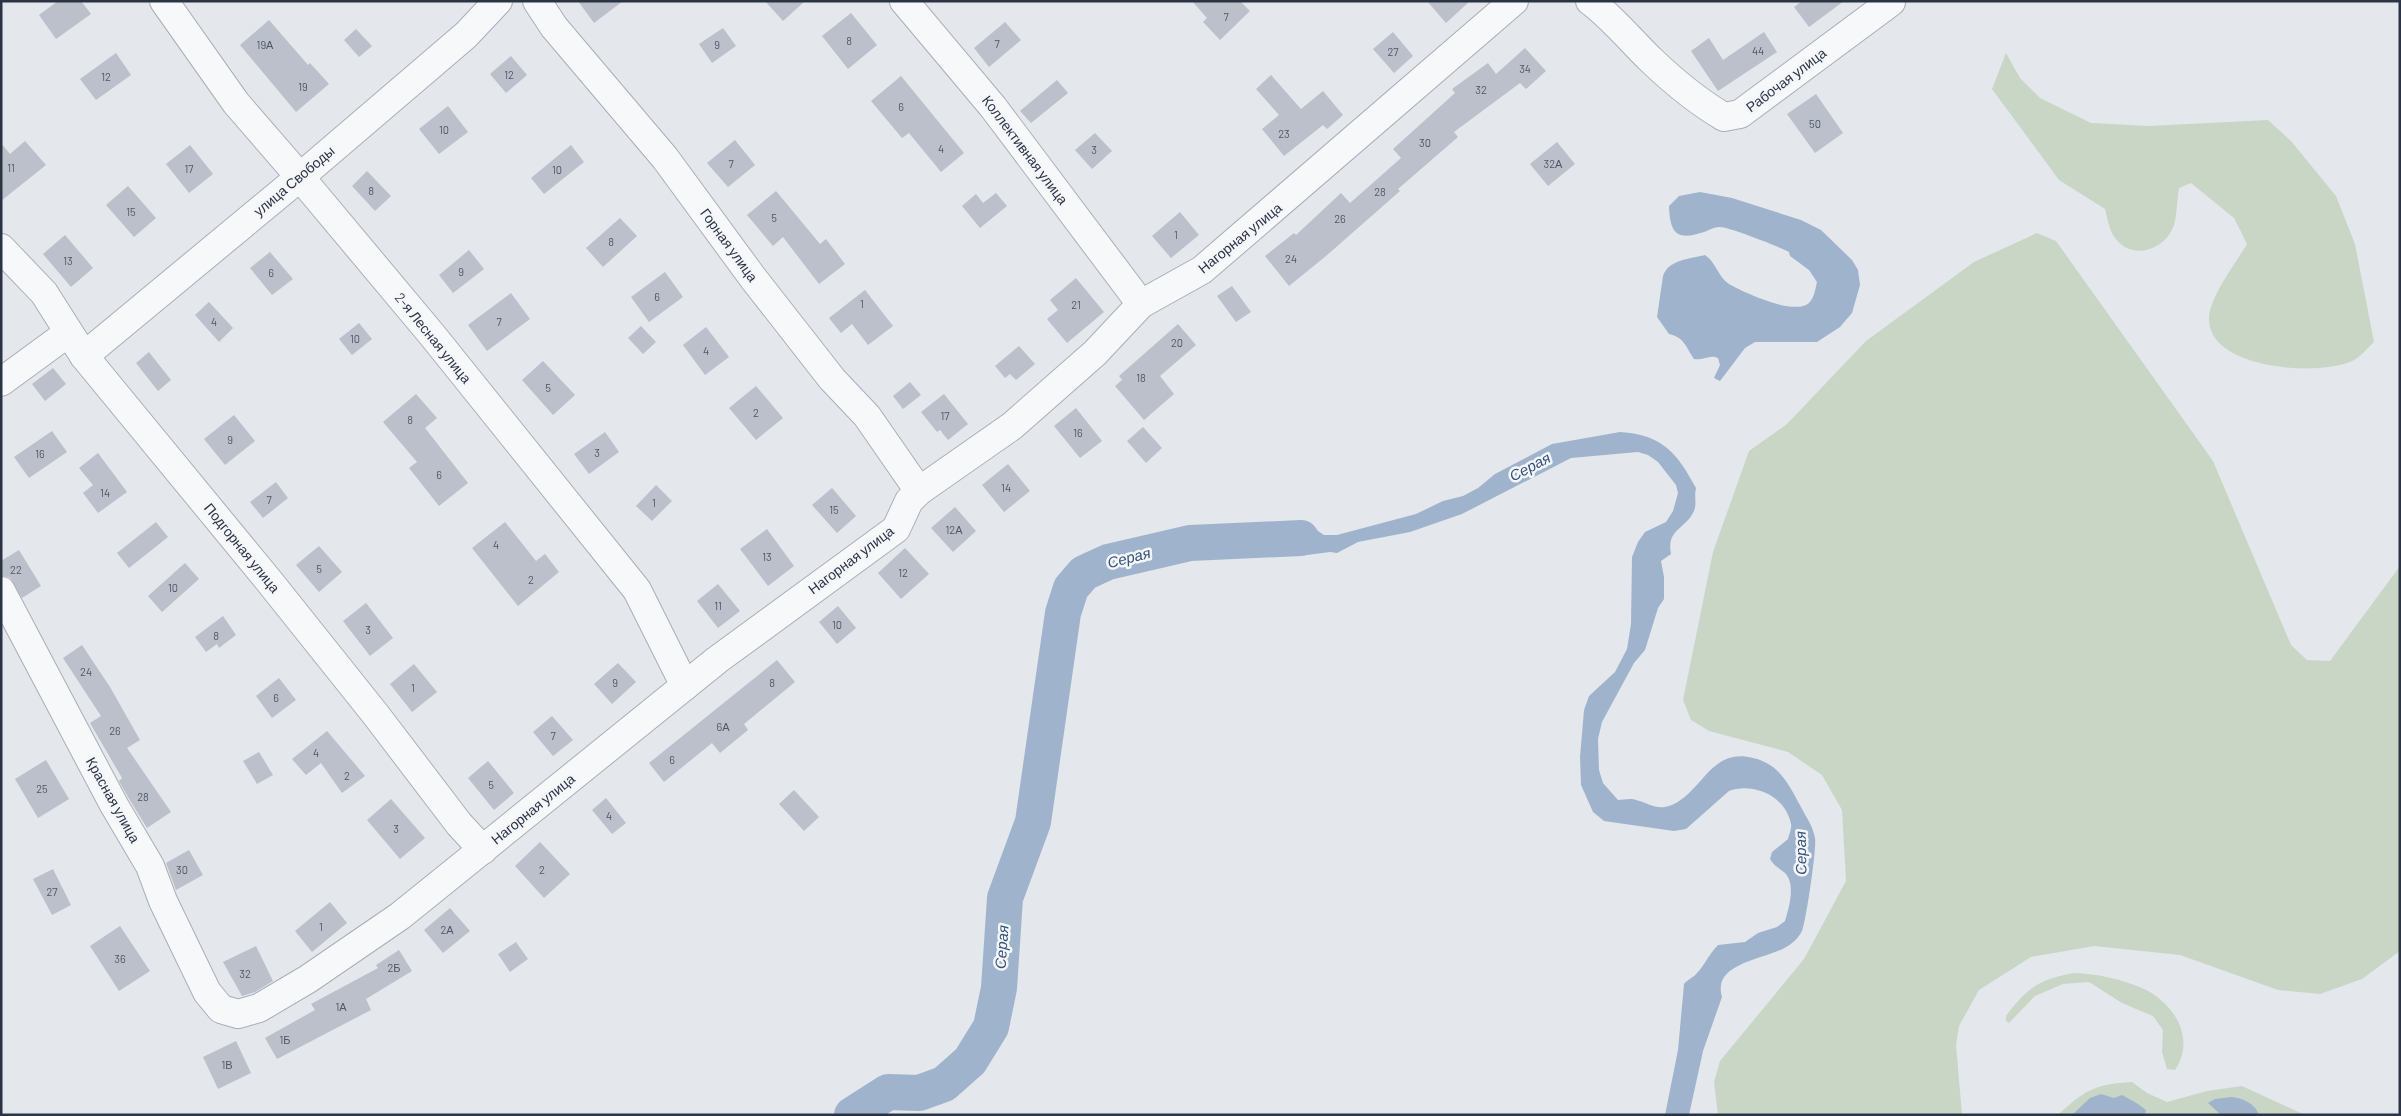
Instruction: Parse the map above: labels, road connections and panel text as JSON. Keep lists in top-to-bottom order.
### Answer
{
  "streets": {
    "street": [
      "Рабочая улица",
      "Коллективная улица",
      "улица Свободы",
      "Нагорная улица",
      "Горная улица",
      "2-я Лесная улица",
      "Подгорная улица",
      "Красная улица"
    ]
  },
  "crossings": [
    ["Коллективная улица", "Нагорная улица"],
    ["улица Свободы", "2-я Лесная улица"],
    ["улица Свободы", "Подгорная улица"],
    ["Нагорная улица", "Горная улица"],
    ["Нагорная улица", "2-я Лесная улица"],
    ["Нагорная улица", "Подгорная улица"],
    ["Нагорная улица", "Красная улица"]
  ],
  "water": ["Серая"],
  "house_numbers": [
    "7",
    "8",
    "7",
    "19А",
    "9",
    "44",
    "27",
    "34",
    "12",
    "12",
    "19",
    "32",
    "6",
    "50",
    "10",
    "23",
    "30",
    "4",
    "3",
    "7",
    "32А",
    "11",
    "17",
    "10",
    "8",
    "28",
    "15",
    "5",
    "26",
    "1",
    "8",
    "24",
    "13",
    "9",
    "6",
    "6",
    "1",
    "21",
    "4",
    "7",
    "10",
    "20",
    "4",
    "18",
    "5",
    "2",
    "17",
    "8",
    "16",
    "9",
    "3",
    "16",
    "6",
    "14",
    "14",
    "7",
    "1",
    "15",
    "12А",
    "4",
    "13",
    "5",
    "22",
    "12",
    "2",
    "10",
    "11",
    "10",
    "3",
    "8",
    "24",
    "9",
    "8",
    "1",
    "6",
    "6А",
    "26",
    "7",
    "4",
    "6",
    "2",
    "5",
    "25",
    "28",
    "4",
    "3",
    "30",
    "2",
    "27",
    "1",
    "2А",
    "36",
    "2Б",
    "32",
    "1А",
    "1Б",
    "1В"
  ]
}
